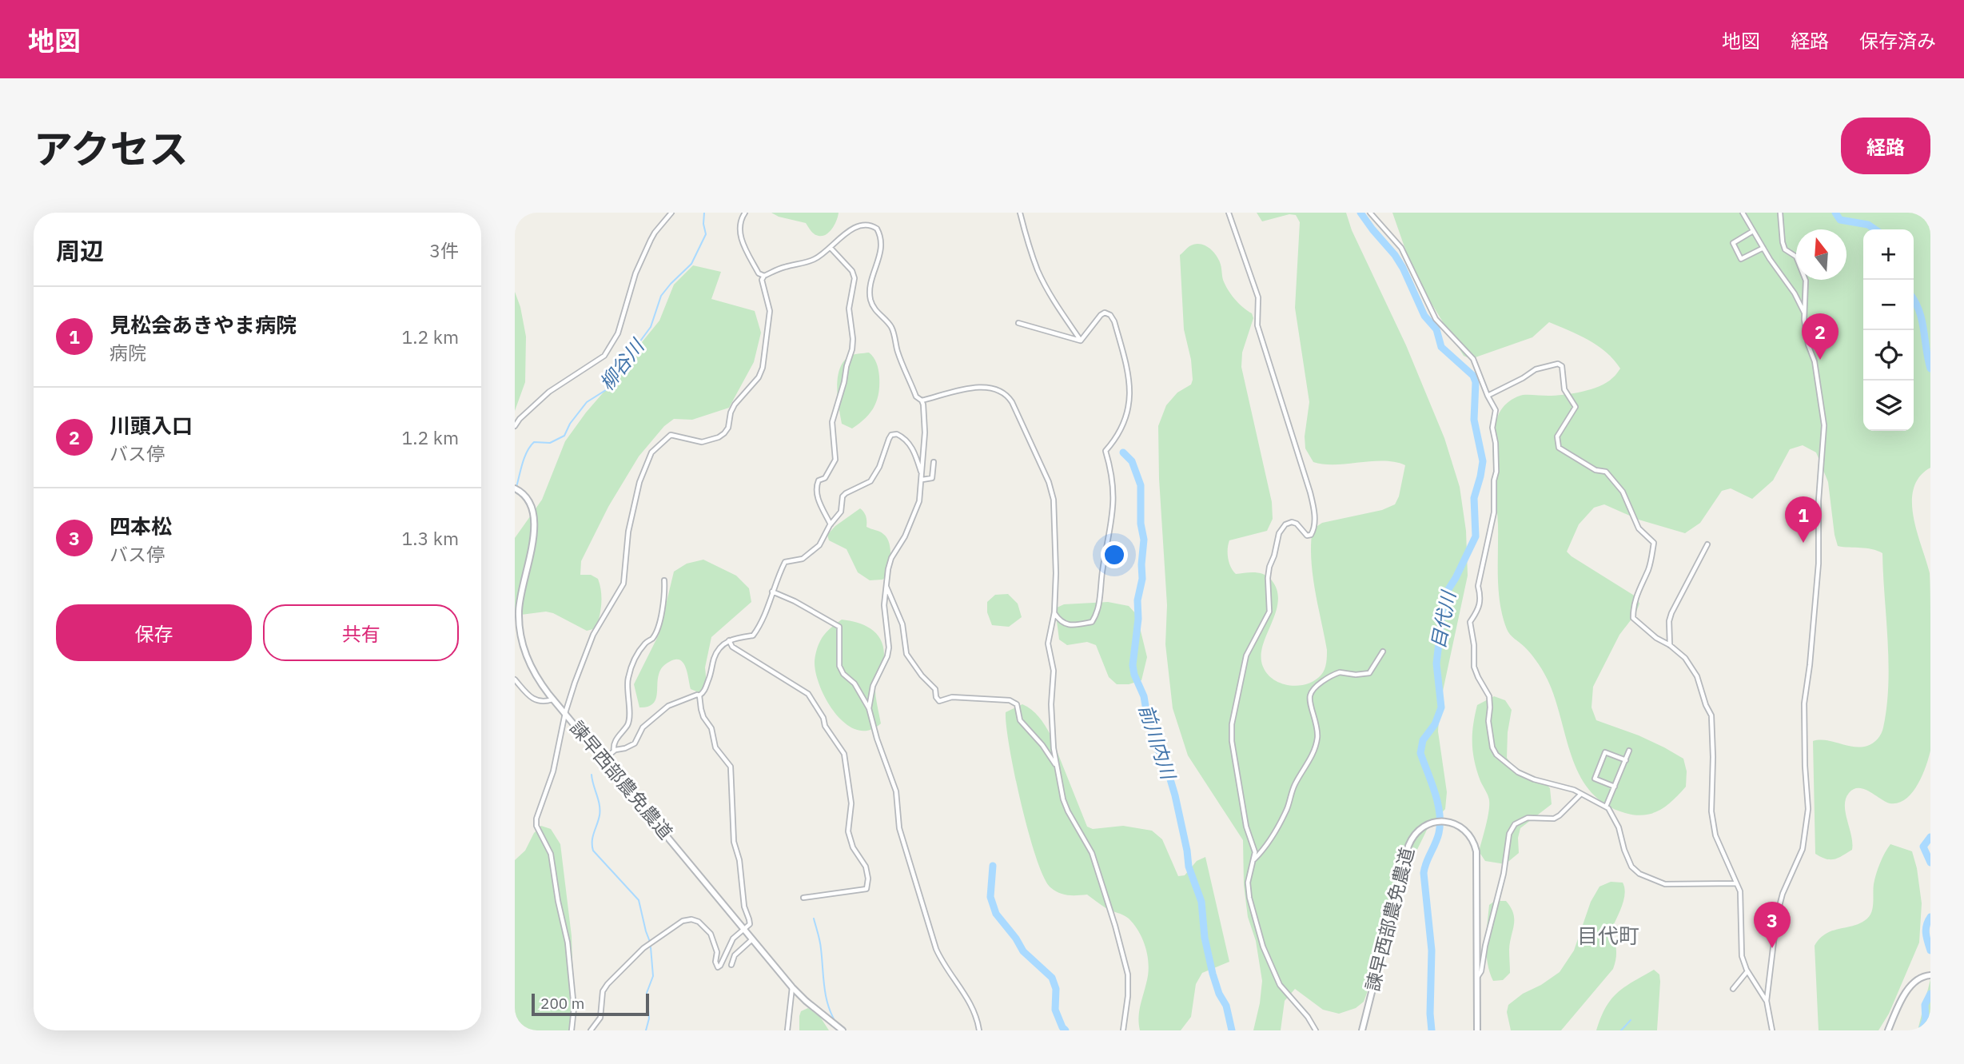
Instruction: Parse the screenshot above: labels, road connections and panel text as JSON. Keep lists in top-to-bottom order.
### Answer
{
  "streets": {
    "street": ["諫早西部農免農道"]
  },
  "districts": ["目代町"],
  "water": ["柳谷川", "目代川", "前川内川"],
  "scale_bar": "200 m",
  "north": "top",
  "page": {
    "header": "地図",
    "nav": ["地図", "経路", "保存済み"],
    "title": "アクセス",
    "buttons": [
      "経路",
      ["保存", "共有"]
    ],
    "heading": ["周辺", "3件"],
    "map_buttons": ["+", "−"],
    "list": [
      {
        "mark": "1",
        "name": "見松会あきやま病院",
        "note": "病院",
        "value": "1.2 km"
      },
      {
        "mark": "2",
        "name": "川頭入口",
        "note": "バス停",
        "value": "1.2 km"
      },
      {
        "mark": "3",
        "name": "四本松",
        "note": "バス停",
        "value": "1.3 km"
      }
    ],
    "pins": ["2", "1", "3"],
    "scale": "200 m"
  }
}
